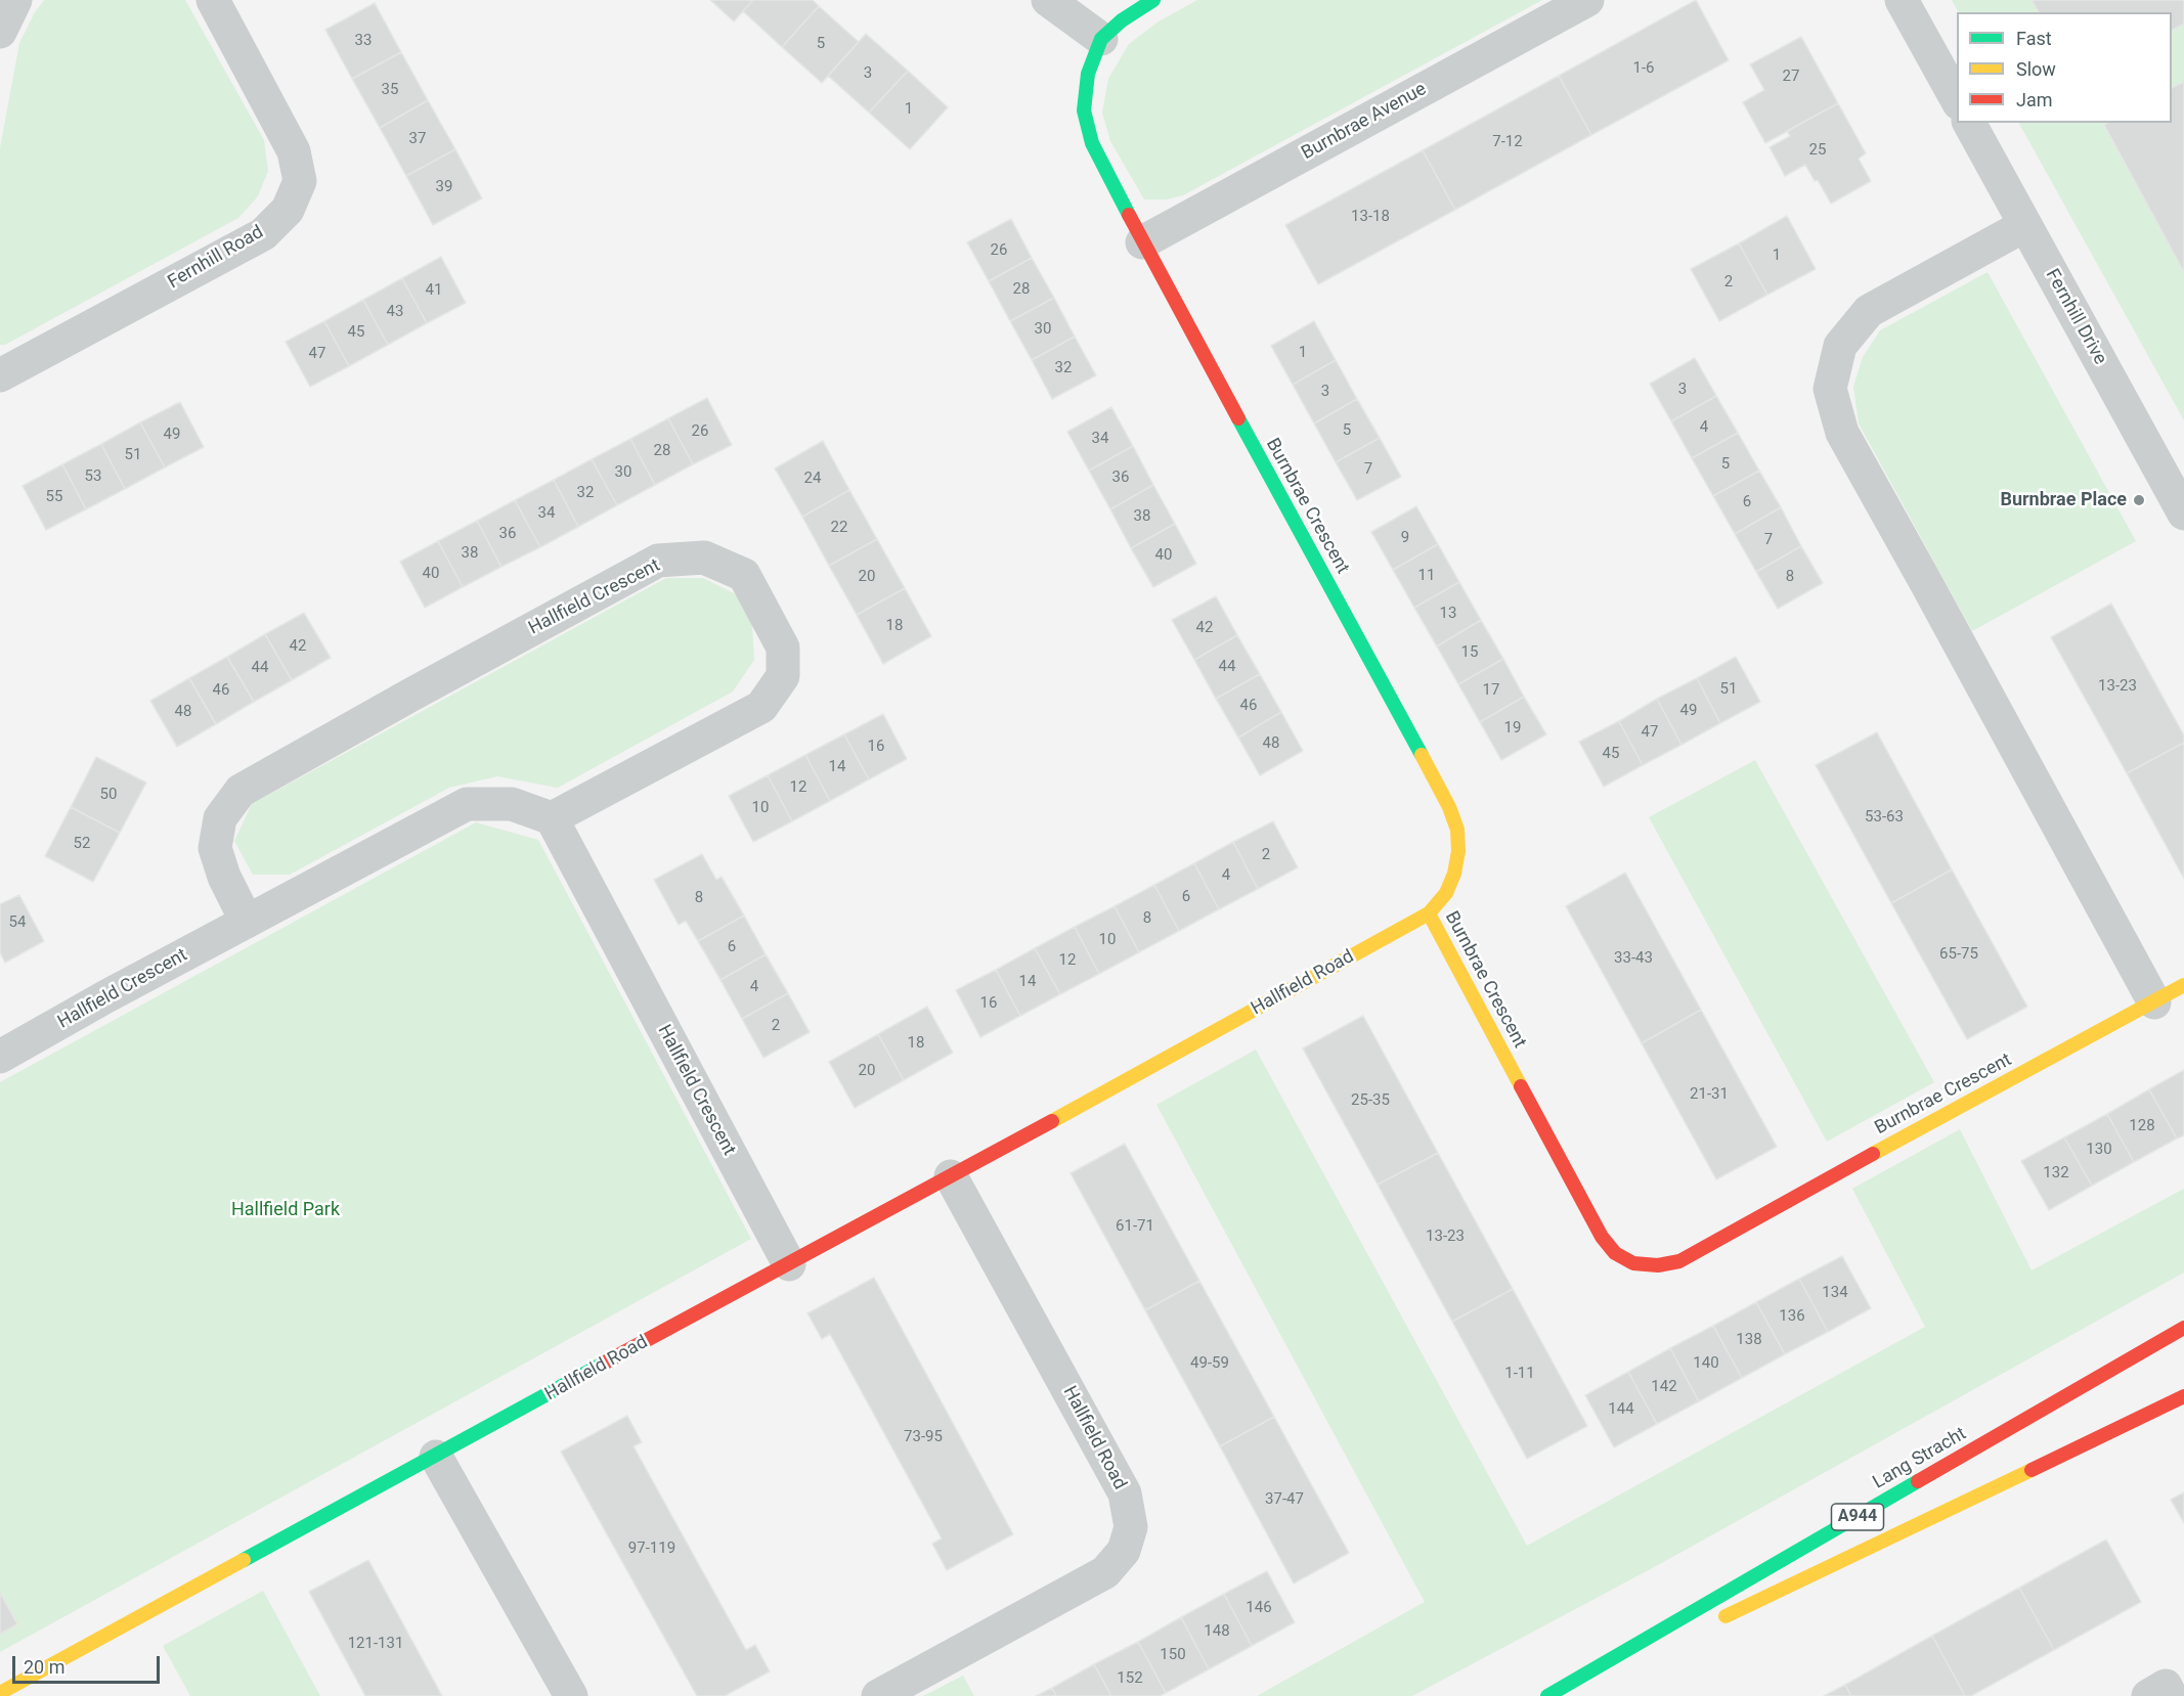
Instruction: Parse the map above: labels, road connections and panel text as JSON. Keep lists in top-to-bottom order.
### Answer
{
  "streets": {
    "street": [
      "Burnbrae Avenue",
      "Fernhill Road",
      "Fernhill Drive",
      "Burnbrae Crescent",
      "Hallfield Crescent",
      "Hallfield Road",
      "Lang Stracht",
      "A944"
    ]
  },
  "crossings": [
    ["Burnbrae Avenue", "Burnbrae Crescent"],
    ["Burnbrae Crescent", "Hallfield Road"],
    ["Hallfield Crescent", "Hallfield Road"]
  ],
  "parks": ["Hallfield Park"],
  "places": ["Burnbrae Place"],
  "house_numbers": [
    "33",
    "5",
    "1-6",
    "3",
    "27",
    "35",
    "1",
    "37",
    "7-12",
    "25",
    "39",
    "13-18",
    "26",
    "1",
    "2",
    "28",
    "41",
    "43",
    "30",
    "45",
    "1",
    "47",
    "32",
    "3",
    "3",
    "4",
    "5",
    "26",
    "49",
    "34",
    "28",
    "51",
    "5",
    "7",
    "30",
    "53",
    "36",
    "24",
    "32",
    "55",
    "6",
    "34",
    "38",
    "22",
    "36",
    "9",
    "7",
    "38",
    "40",
    "40",
    "11",
    "20",
    "8",
    "13",
    "18",
    "42",
    "42",
    "15",
    "44",
    "44",
    "13-23",
    "51",
    "46",
    "17",
    "46",
    "49",
    "48",
    "19",
    "47",
    "48",
    "16",
    "45",
    "14",
    "12",
    "50",
    "10",
    "53-63",
    "52",
    "2",
    "4",
    "6",
    "8",
    "8",
    "54",
    "10",
    "6",
    "65-75",
    "33-43",
    "12",
    "14",
    "4",
    "16",
    "2",
    "18",
    "20",
    "21-31",
    "25-35",
    "128",
    "130",
    "132",
    "61-71",
    "13-23",
    "134",
    "136",
    "138",
    "49-59",
    "140",
    "1-11",
    "142",
    "144",
    "73-95",
    "37-47",
    "97-119",
    "146",
    "148",
    "121-131",
    "150",
    "152"
  ],
  "legend": ["Fast", "Slow", "Jam"],
  "scale_bar": "20 m"
}
